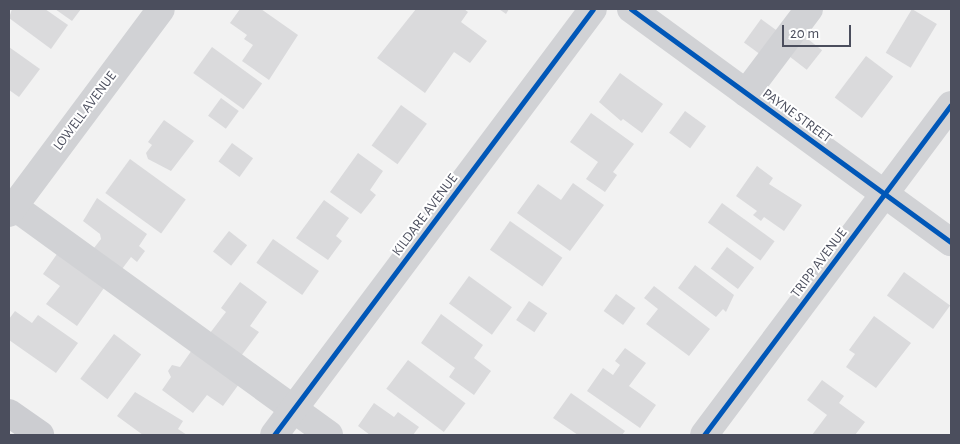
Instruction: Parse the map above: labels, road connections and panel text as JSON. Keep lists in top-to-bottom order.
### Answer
{
  "streets": {
    "street": [
      "LOWELL AVENUE",
      "PAYNE STREET",
      "KILDARE AVENUE",
      "TRIPP AVENUE"
    ]
  },
  "crossings": [
    ["PAYNE STREET", "TRIPP AVENUE"]
  ],
  "scale_bar": "20 m"
}
